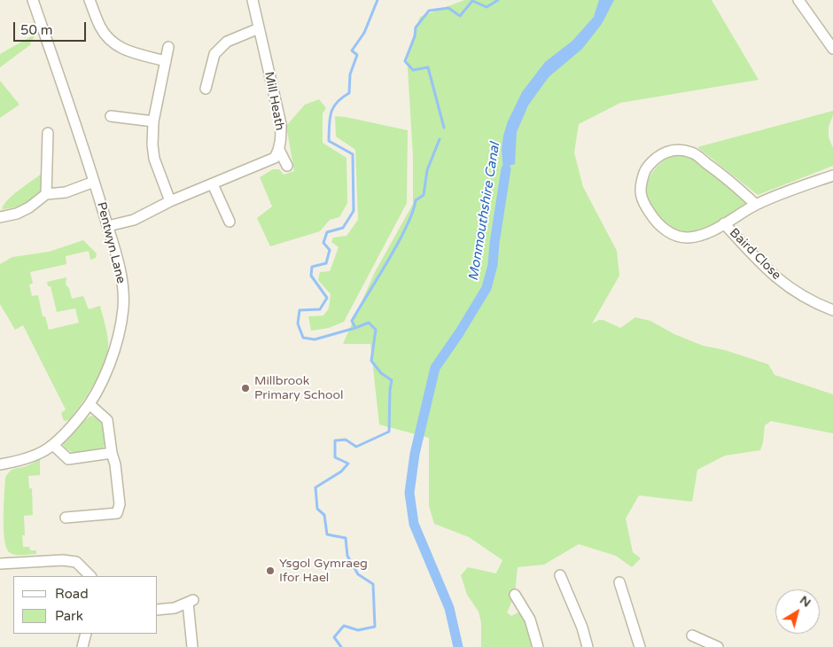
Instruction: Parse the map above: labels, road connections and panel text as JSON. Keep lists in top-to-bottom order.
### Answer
{
  "streets": {
    "street": ["Mill Heath", "Pentwyn Lane", "Baird Close"]
  },
  "water": ["Monmouthshire Canal"],
  "places": ["Millbrook Primary School", "Ysgol Gymraeg Ifor Hael"],
  "legend": ["Road", "Park"],
  "scale_bar": "50 m",
  "north": "top right"
}
